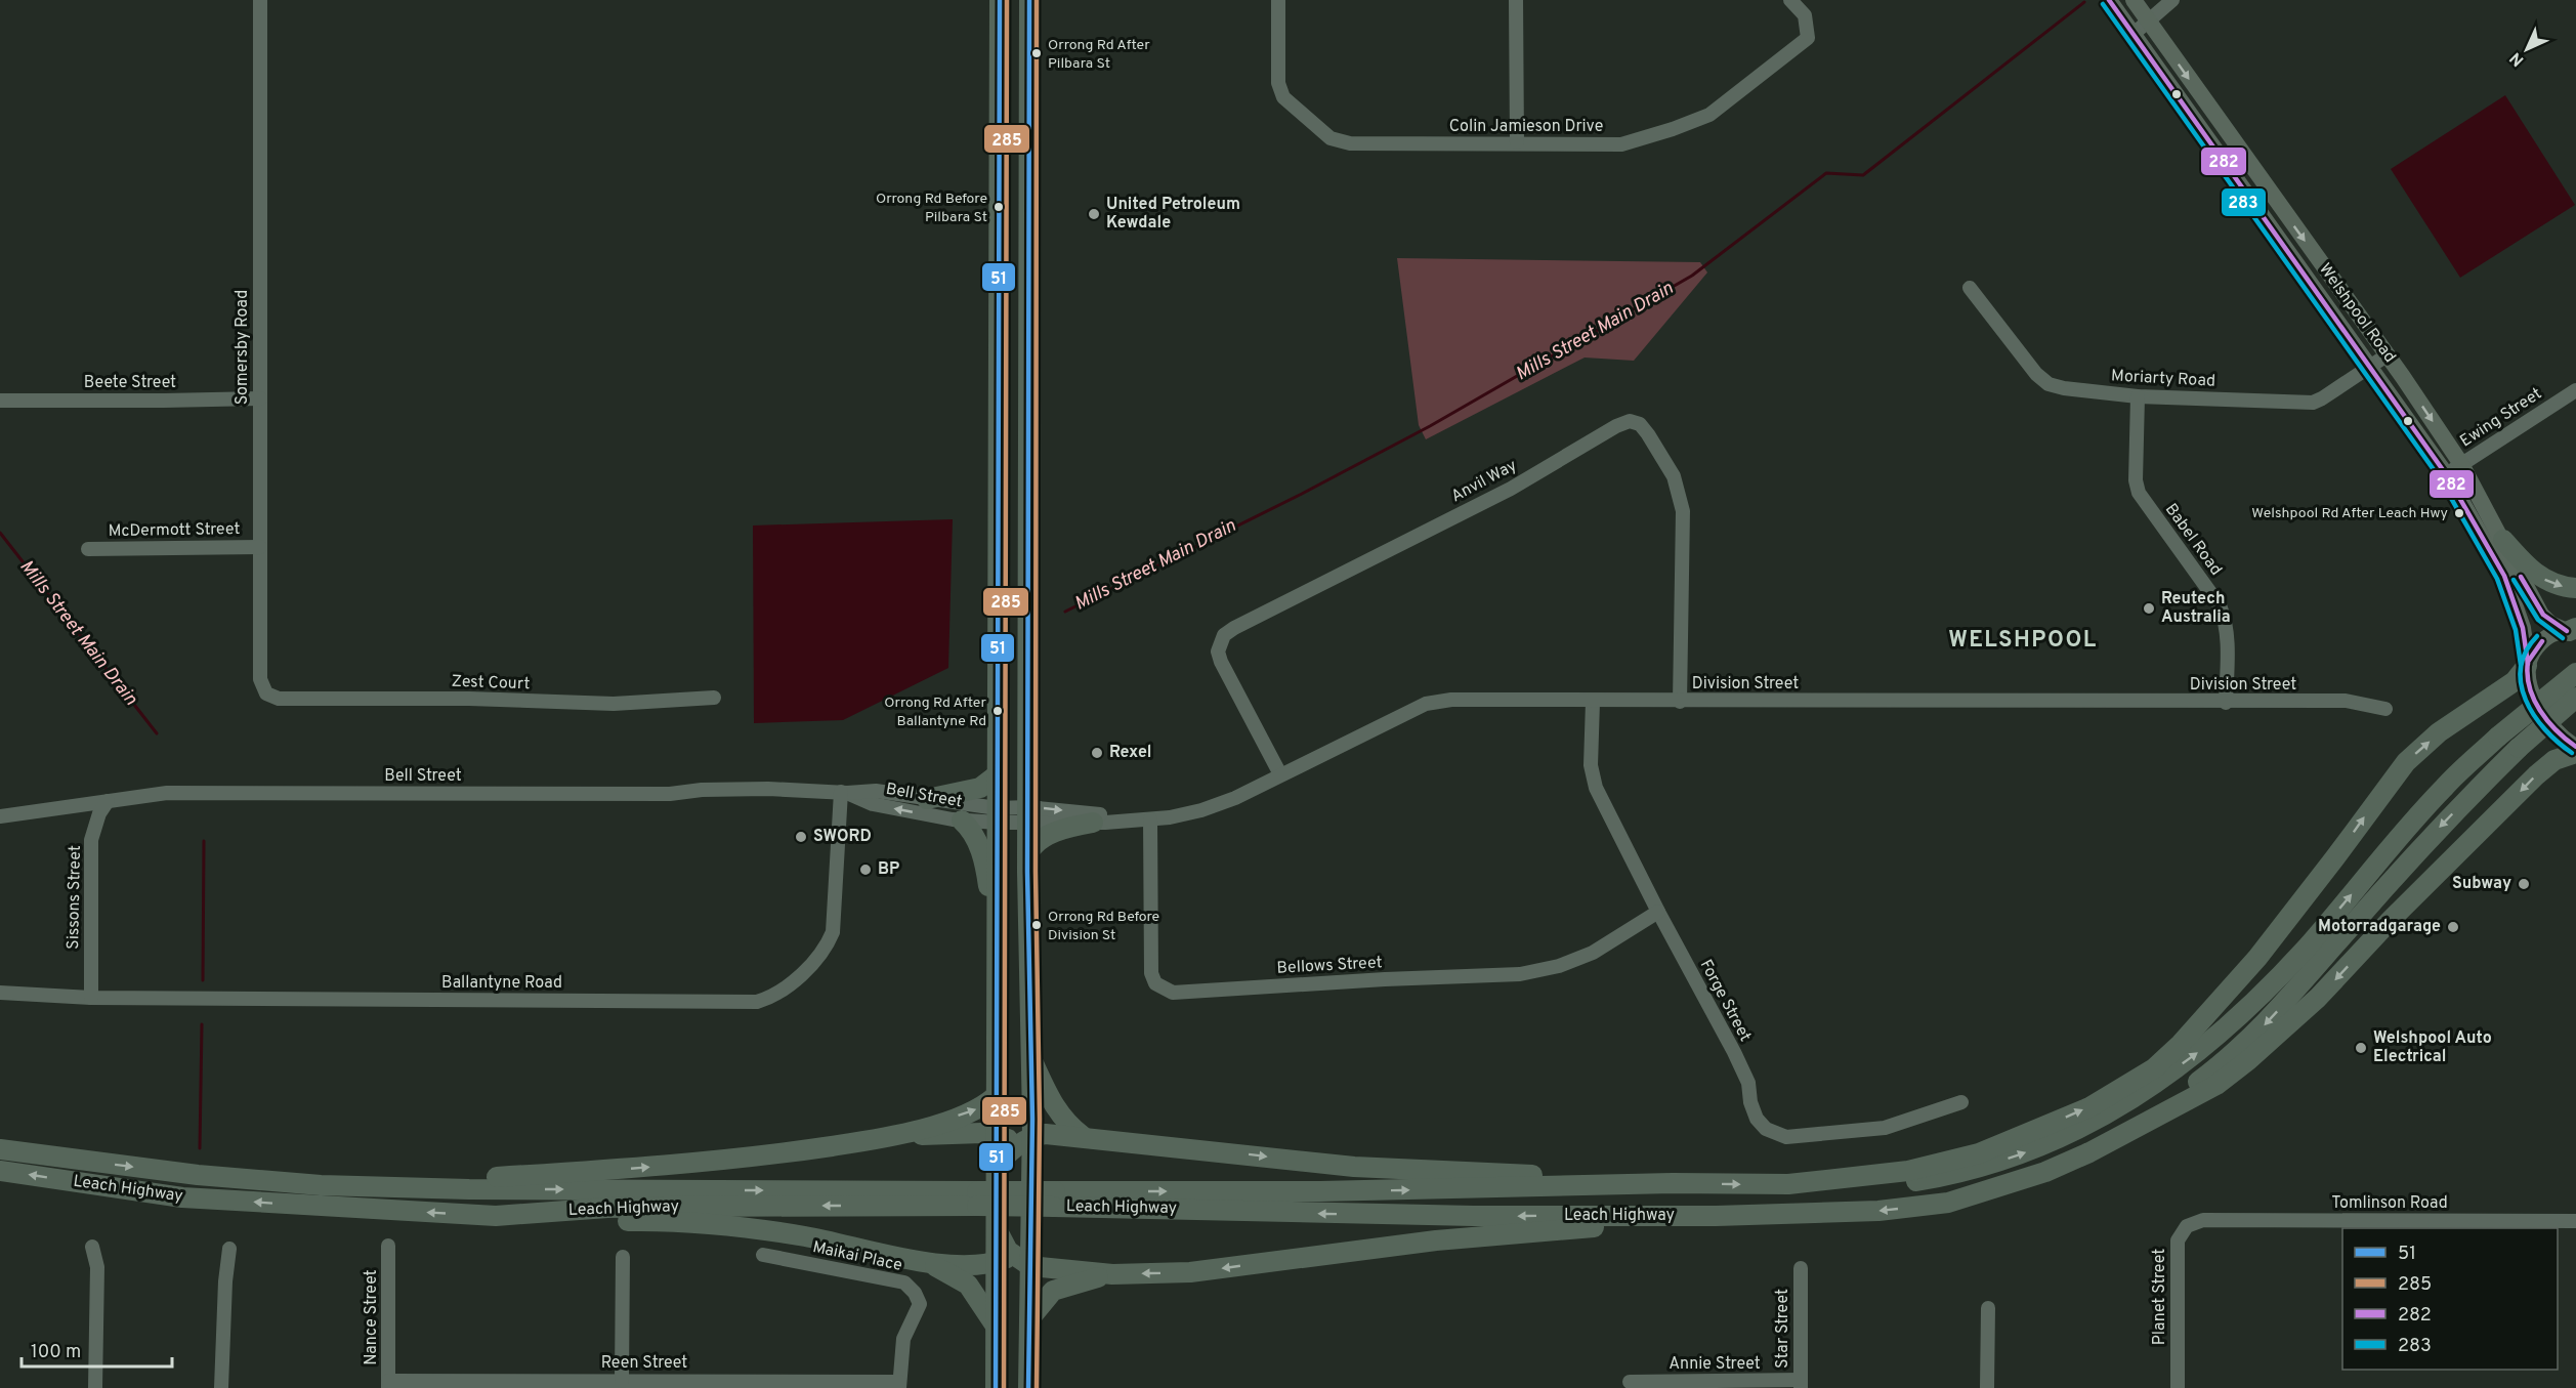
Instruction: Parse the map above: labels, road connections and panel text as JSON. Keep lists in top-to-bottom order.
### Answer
{
  "streets": {
    "highway": ["Leach Highway"],
    "main road": ["Welshpool Road"],
    "street": [
      "Colin Jamieson Drive",
      "Somersby Road",
      "Moriarty Road",
      "Beete Street",
      "Ewing Street",
      "Anvil Way",
      "McDermott Street",
      "Babel Road",
      "Zest Court",
      "Division Street",
      "Bell Street",
      "Sissons Street",
      "Bellows Street",
      "Ballantyne Road",
      "Forge Street",
      "Tomlinson Road",
      "Maikai Place",
      "Planet Street",
      "Nance Street",
      "Star Street",
      "Reen Street",
      "Annie Street"
    ]
  },
  "crossings": [
    ["Welshpool Road", "Moriarty Road"],
    ["Welshpool Road", "Ewing Street"],
    ["Somersby Road", "Beete Street"],
    ["Somersby Road", "McDermott Street"],
    ["Somersby Road", "Zest Court"],
    ["Moriarty Road", "Babel Road"],
    ["Anvil Way", "Division Street"],
    ["Babel Road", "Division Street"],
    ["Division Street", "Bellows Street"],
    ["Division Street", "Forge Street"],
    ["Bell Street", "Sissons Street"],
    ["Bell Street", "Ballantyne Road"],
    ["Sissons Street", "Ballantyne Road"],
    ["Bellows Street", "Forge Street"],
    ["Tomlinson Road", "Planet Street"],
    ["Maikai Place", "Reen Street"],
    ["Nance Street", "Reen Street"],
    ["Star Street", "Annie Street"]
  ],
  "districts": ["WELSHPOOL"],
  "water": ["Mills Street Main Drain"],
  "places": [
    "Orrong Rd After Pilbara St",
    "Orrong Rd Before Pilbara St",
    "United Petroleum Kewdale",
    "Welshpool Rd After Leach Hwy",
    "Reutech Australia",
    "Orrong Rd After Ballantyne Rd",
    "Rexel",
    "SWORD",
    "BP",
    "Subway",
    "Orrong Rd Before Division St",
    "Motorradgarage",
    "Welshpool Auto Electrical"
  ],
  "lines": [
    "transit line 51",
    "transit line 285",
    "transit line 282",
    "transit line 283"
  ],
  "legend": [
    "51",
    "285",
    "282",
    "283"
  ],
  "scale_bar": "100 m",
  "north": "bottom left"
}
